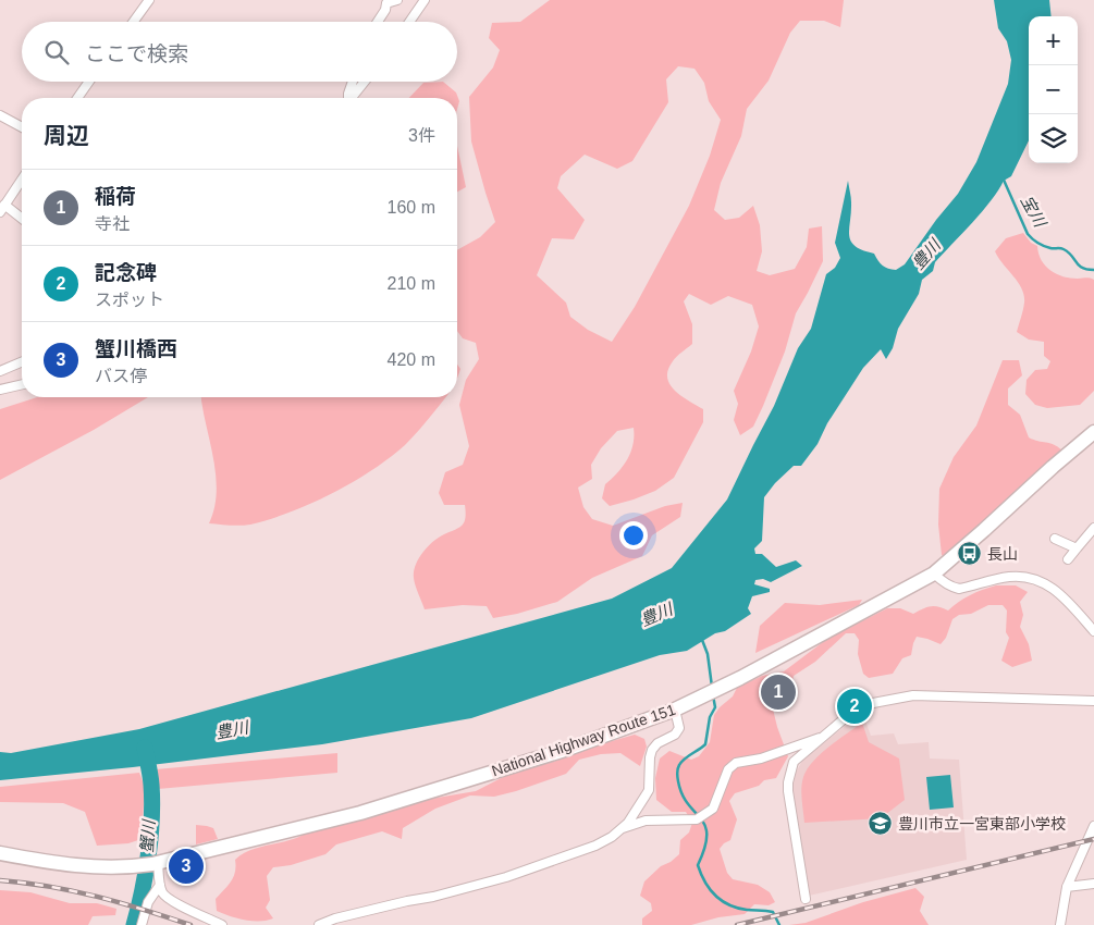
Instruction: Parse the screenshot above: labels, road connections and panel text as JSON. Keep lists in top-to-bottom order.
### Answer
{
  "streets": {
    "highway": ["National Highway Route 151"]
  },
  "water": ["宝川", "豊川", "蟹川"],
  "places": {
    "bus stop": ["長山"],
    "school or university": ["豊川市立一宮東部小学校"]
  },
  "page": {
    "map_buttons": ["+", "−"],
    "search": "ここで検索",
    "heading": ["周辺", "3件"],
    "list": [
      {
        "mark": "1",
        "name": "稲荷",
        "note": "寺社",
        "value": "160 m"
      },
      {
        "mark": "2",
        "name": "記念碑",
        "note": "スポット",
        "value": "210 m"
      },
      {
        "mark": "3",
        "name": "蟹川橋西",
        "note": "バス停",
        "value": "420 m"
      }
    ],
    "pins": ["1", "2", "3"]
  }
}
